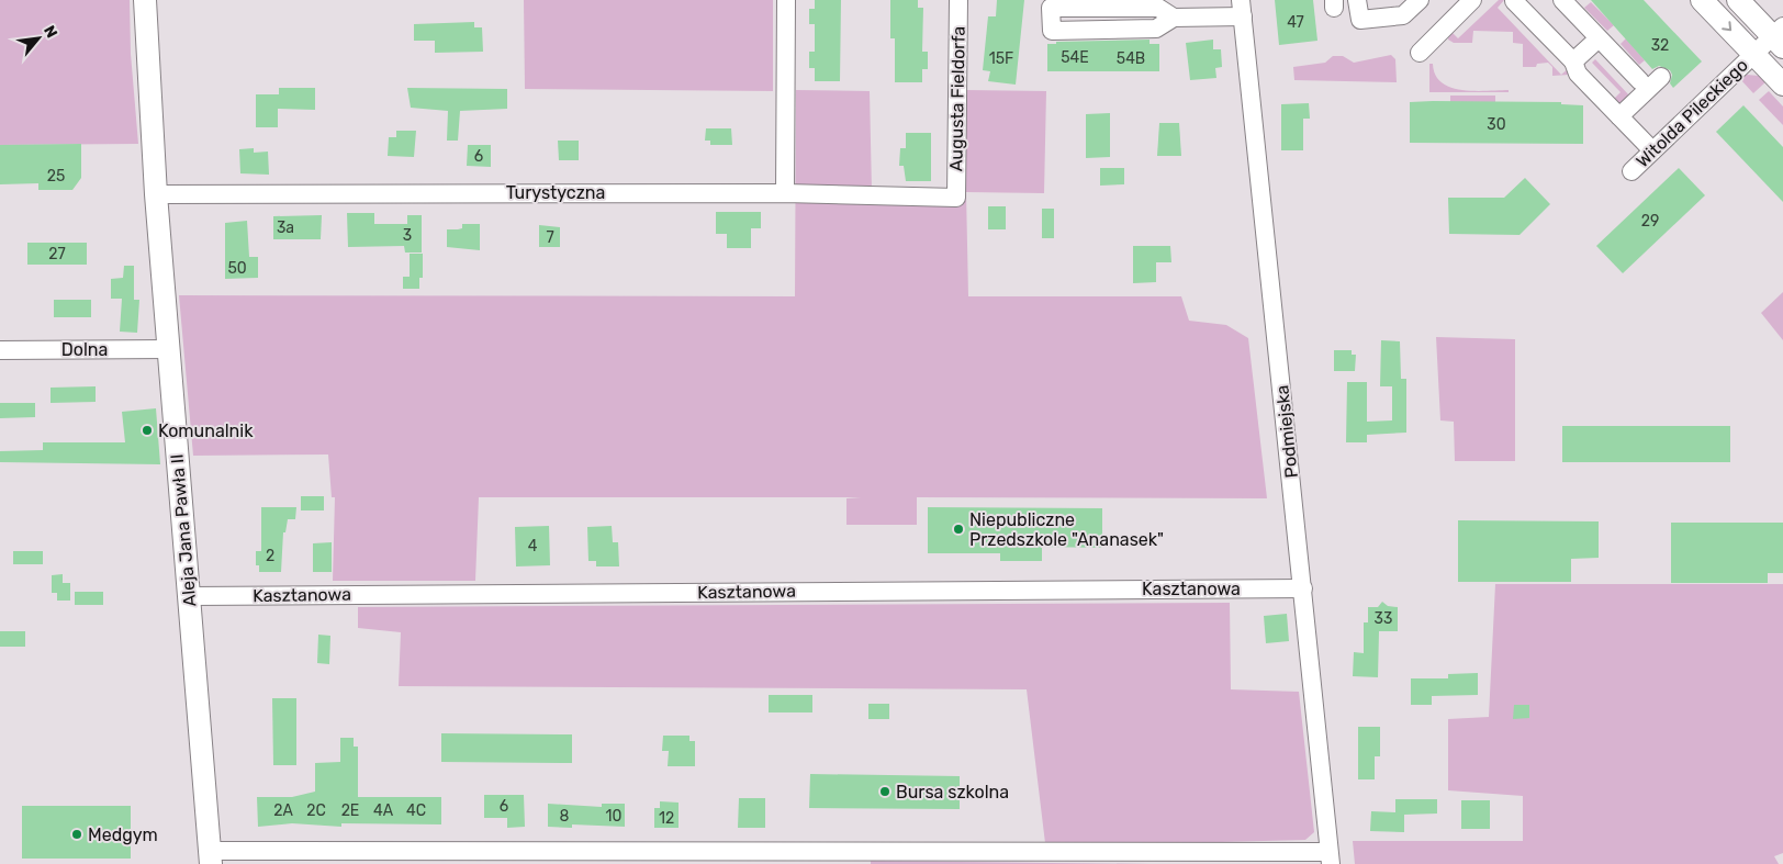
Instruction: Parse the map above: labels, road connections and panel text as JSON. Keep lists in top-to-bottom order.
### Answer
{
  "streets": {
    "street": [
      "Augusta Fieldorfa",
      "Witolda Pileckiego",
      "Turystyczna",
      "Dolna",
      "Podmiejska",
      "Aleja Jana Pawła II",
      "Kasztanowa"
    ]
  },
  "crossings": [
    ["Augusta Fieldorfa", "Turystyczna"],
    ["Turystyczna", "Aleja Jana Pawła II"],
    ["Dolna", "Aleja Jana Pawła II"],
    ["Podmiejska", "Kasztanowa"],
    ["Aleja Jana Pawła II", "Kasztanowa"]
  ],
  "places": [
    "Komunalnik",
    "Niepubliczne Przedszkole \"Ananasek\"",
    "Bursa szkolna",
    "Medgym"
  ],
  "house_numbers": [
    "47",
    "32",
    "54E",
    "15F",
    "54B",
    "30",
    "6",
    "25",
    "29",
    "3a",
    "3",
    "7",
    "27",
    "50",
    "4",
    "2",
    "33",
    "6",
    "2A",
    "2C",
    "2E",
    "4A",
    "4C",
    "8",
    "10",
    "12"
  ],
  "north": "top right"
}
